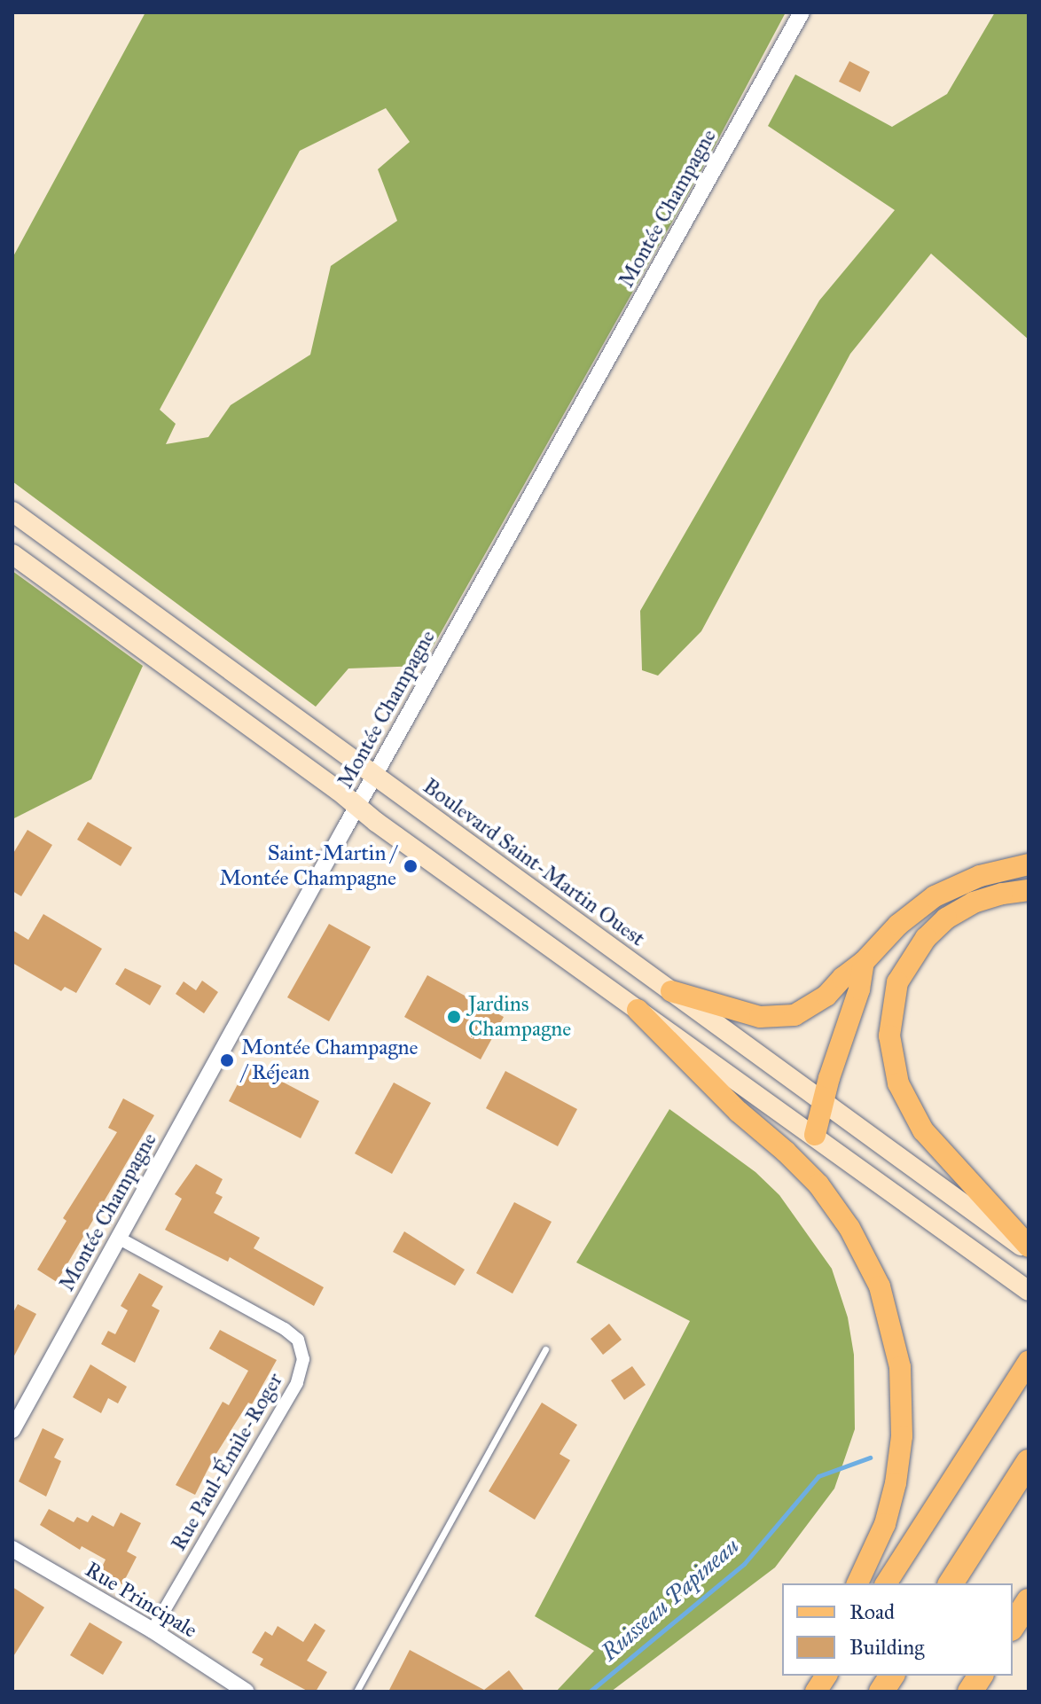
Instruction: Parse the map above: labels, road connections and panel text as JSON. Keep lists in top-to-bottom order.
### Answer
{
  "streets": {
    "main road": ["Boulevard Saint-Martin Ouest"],
    "street": ["Montée Champagne", "Rue Paul-Émile-Roger", "Rue Principale"]
  },
  "crossings": [
    ["Montée Champagne", "Boulevard Saint-Martin Ouest"],
    ["Montée Champagne", "Rue Paul-Émile-Roger"],
    ["Rue Paul-Émile-Roger", "Rue Principale"]
  ],
  "water": ["Ruisseau Papineau"],
  "places": ["Saint-Martin / Montée Champagne", "Jardins Champagne", "Montée Champagne / Réjean"],
  "legend": ["Road", "Building"]
}
